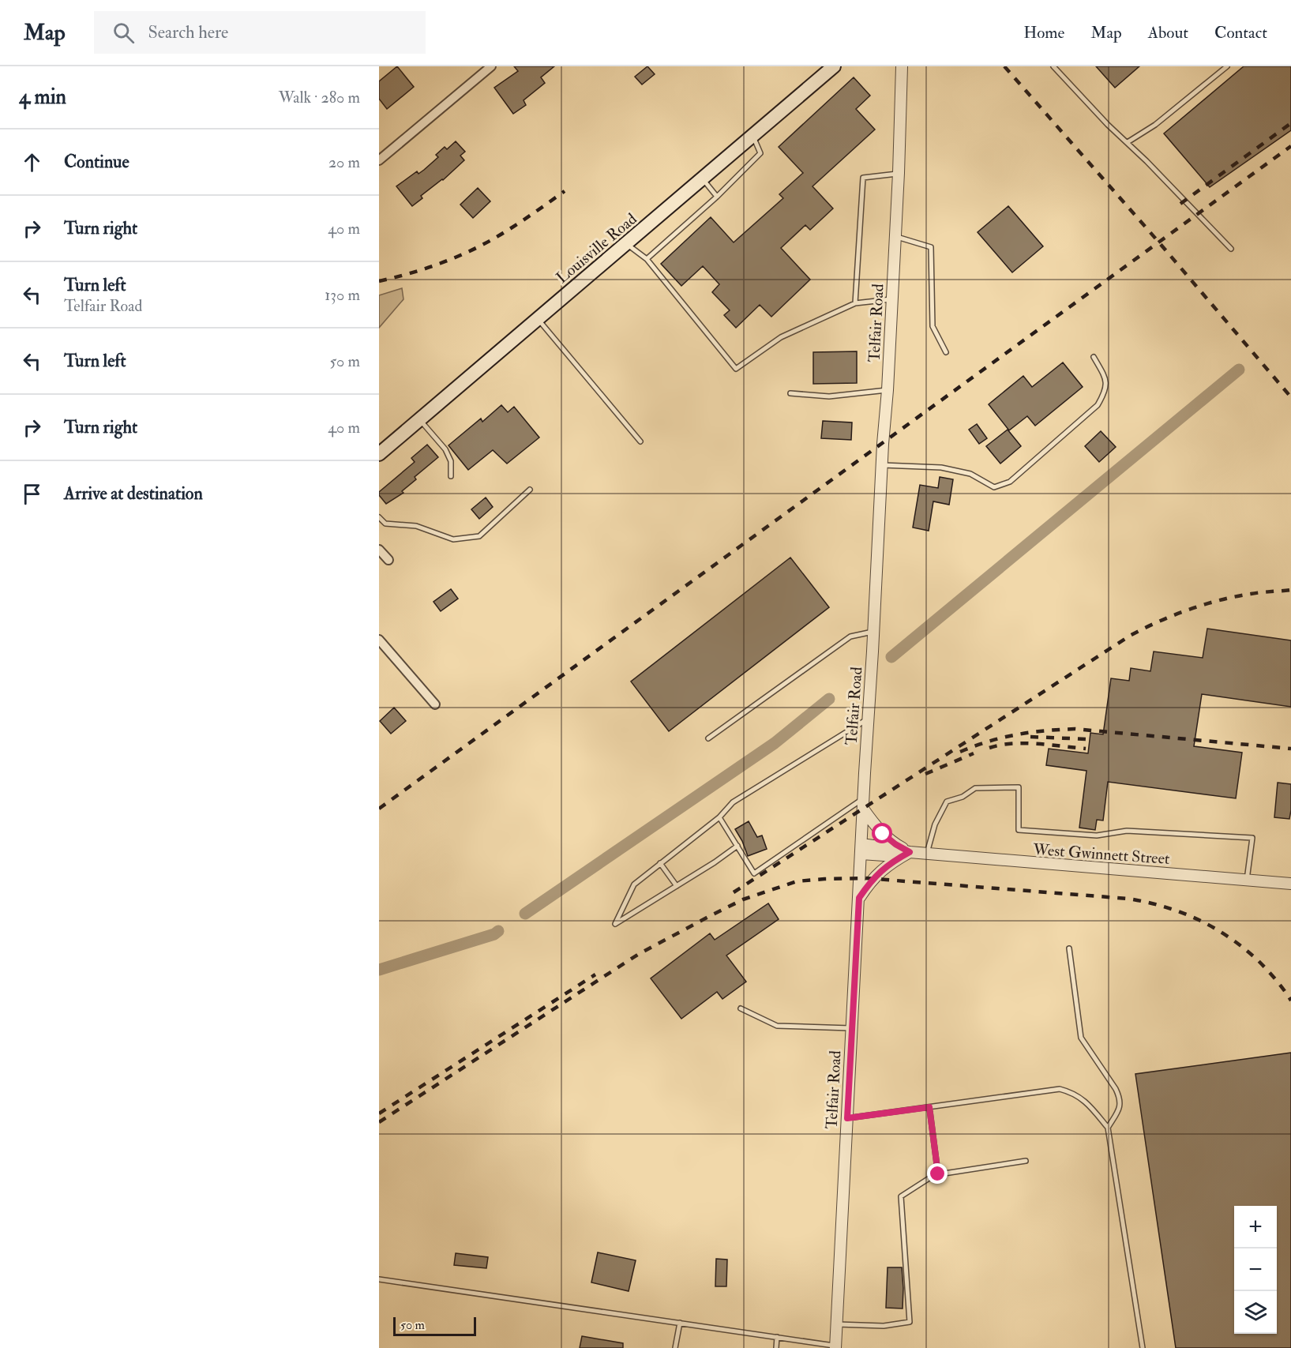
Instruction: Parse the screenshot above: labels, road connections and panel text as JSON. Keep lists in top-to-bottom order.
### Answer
{
  "streets": {
    "main road": ["Louisville Road"],
    "street": ["Telfair Road", "West Gwinnett Street"]
  },
  "crossings": [
    ["Telfair Road", "West Gwinnett Street"]
  ],
  "scale_bar": "50 m",
  "page": {
    "header": "Map",
    "search": "Search here",
    "nav": [
      "Home",
      "Map",
      "About",
      "Contact"
    ],
    "heading": ["4 min", "Walk · 280 m"],
    "list": [
      ["Continue", "20 m"],
      ["Turn right", "40 m"],
      ["Turn left", "Telfair Road", "130 m"],
      ["Turn left", "50 m"],
      ["Turn right", "40 m"],
      "Arrive at destination"
    ],
    "map_buttons": ["+", "−"],
    "scale": "50 m"
  }
}
